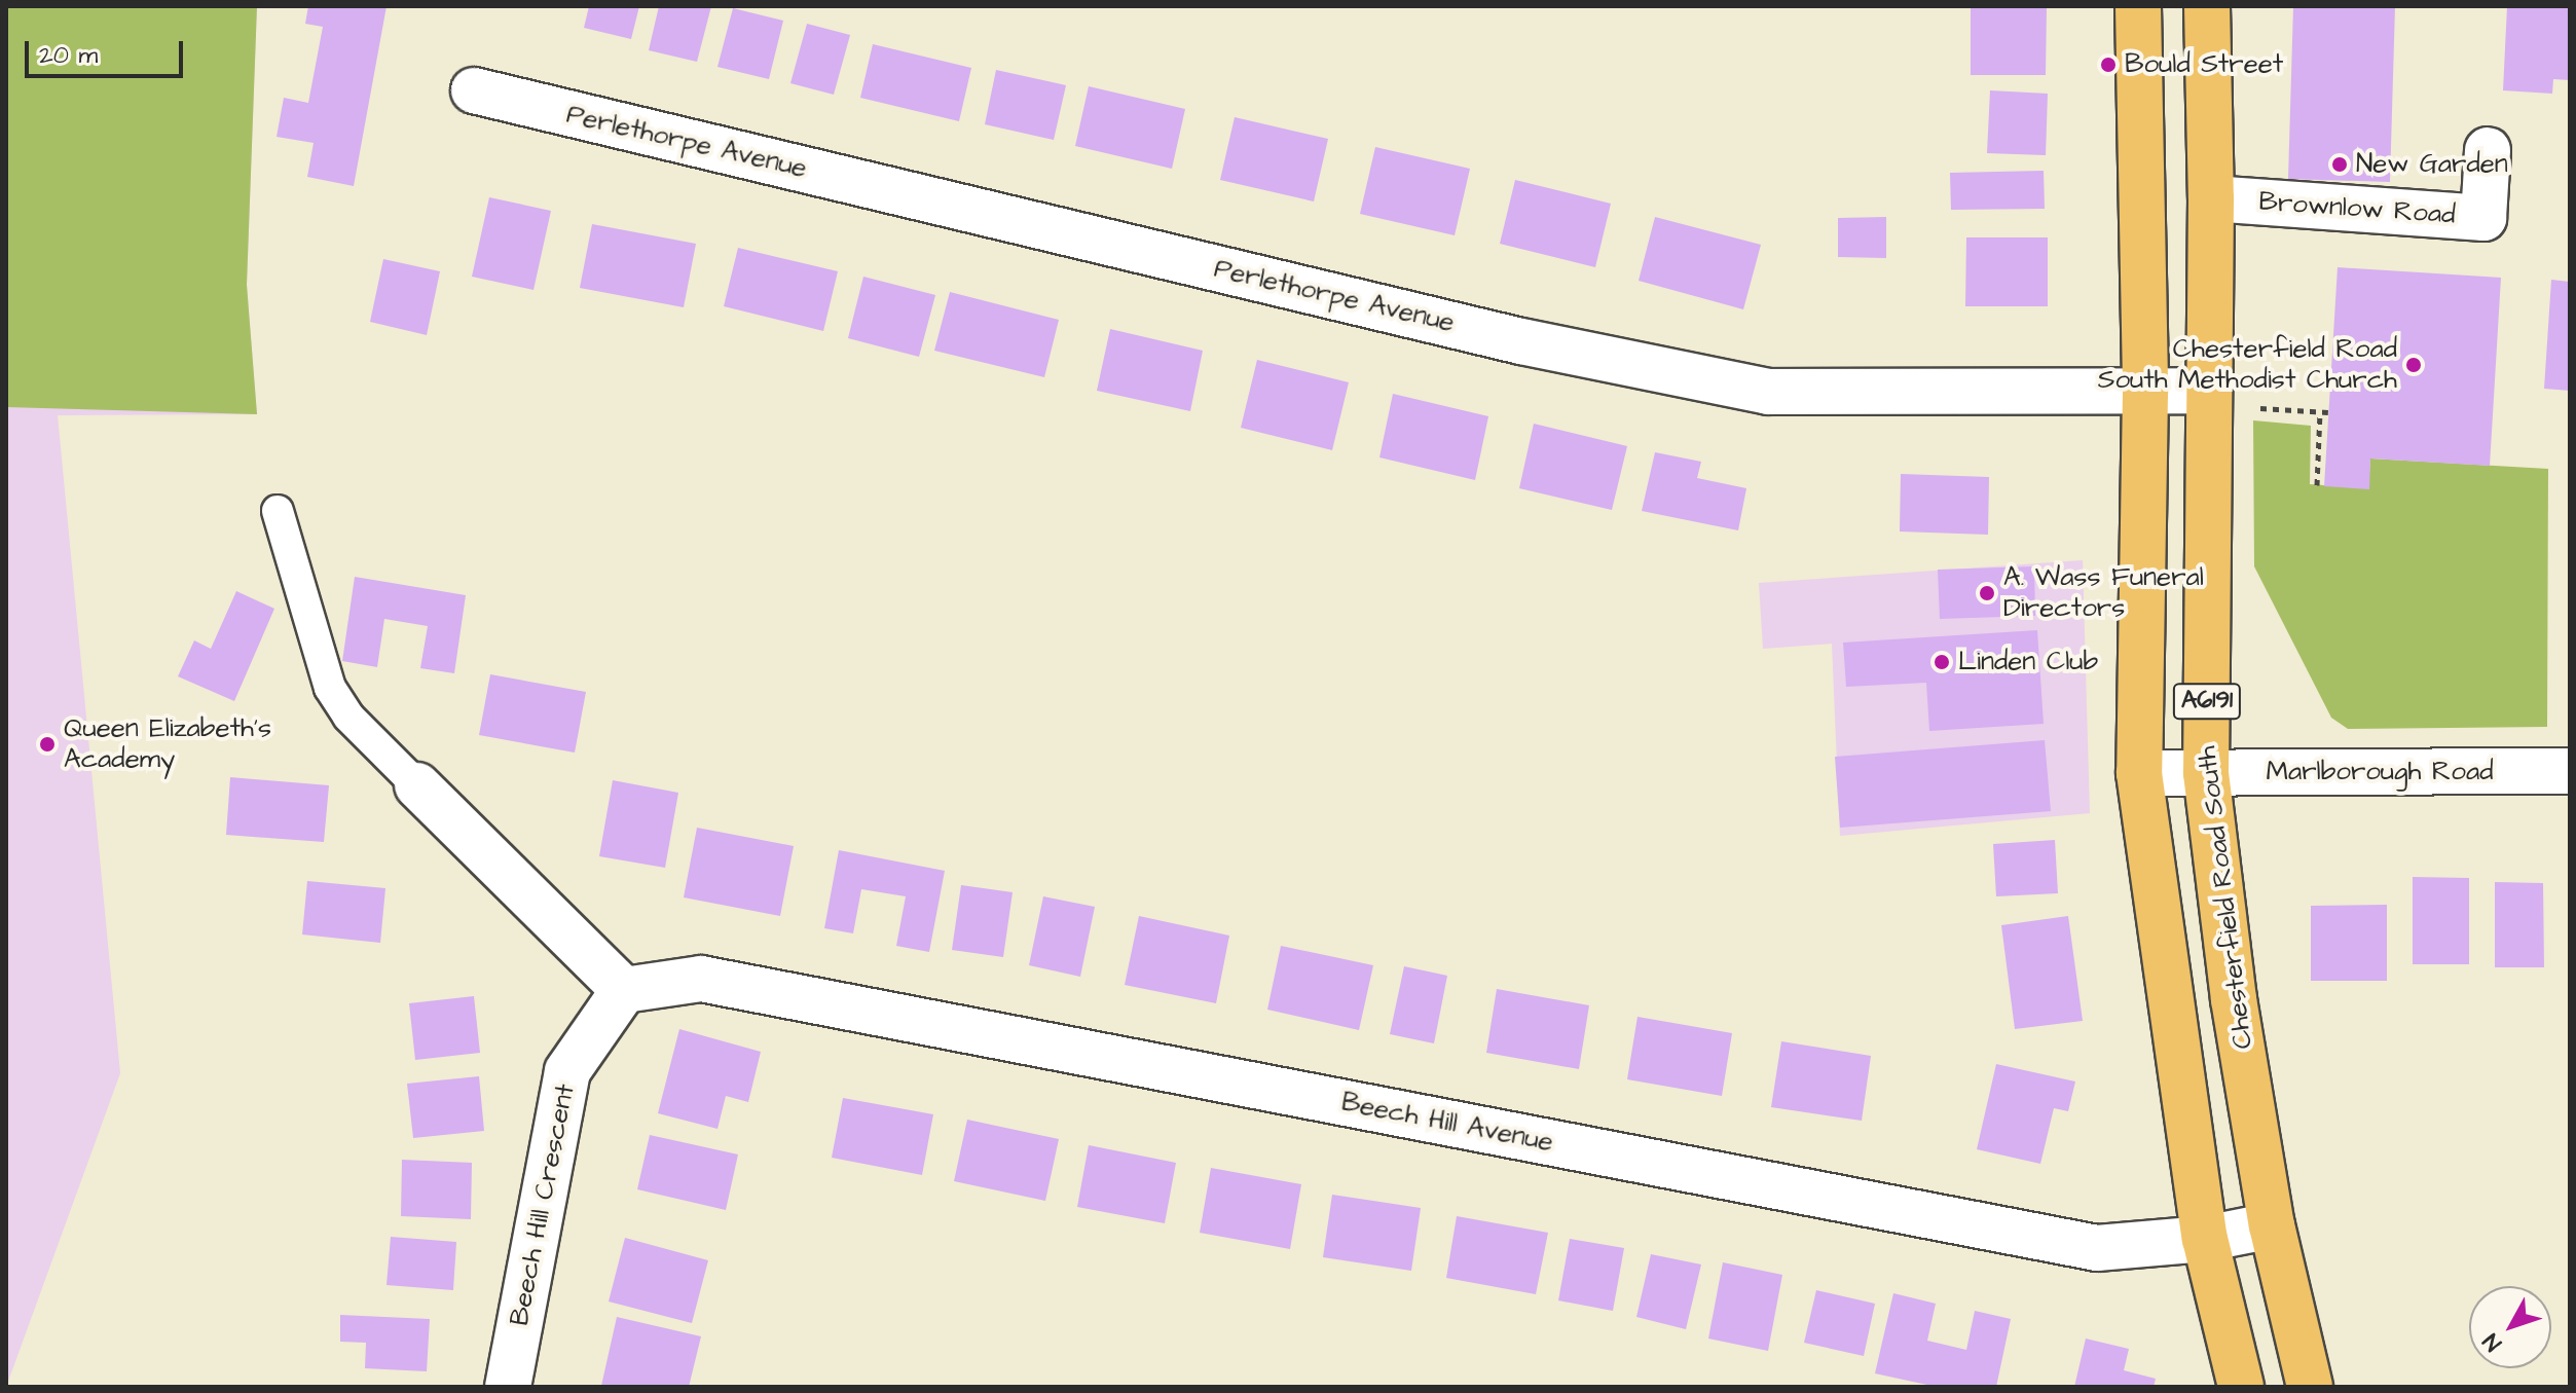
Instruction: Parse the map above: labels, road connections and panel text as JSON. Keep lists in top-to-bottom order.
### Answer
{
  "streets": {
    "main road": ["A6191", "Chesterfield Road South"],
    "street": [
      "Perlethorpe Avenue",
      "Brownlow Road",
      "Marlborough Road",
      "Beech Hill Avenue",
      "Beech Hill Crescent"
    ]
  },
  "crossings": [
    ["Perlethorpe Avenue", "A6191"],
    ["Perlethorpe Avenue", "Chesterfield Road South"],
    ["Brownlow Road", "Chesterfield Road South"],
    ["A6191", "Marlborough Road"],
    ["A6191", "Beech Hill Avenue"],
    ["Marlborough Road", "Chesterfield Road South"],
    ["Chesterfield Road South", "Beech Hill Avenue"],
    ["Beech Hill Avenue", "Beech Hill Crescent"]
  ],
  "places": [
    "Bould Street",
    "New Garden",
    "Chesterfield Road South Methodist Church",
    "A. Wass Funeral Directors",
    "Linden Club",
    "Queen Elizabeth's Academy"
  ],
  "scale_bar": "20 m",
  "north": "bottom left"
}
